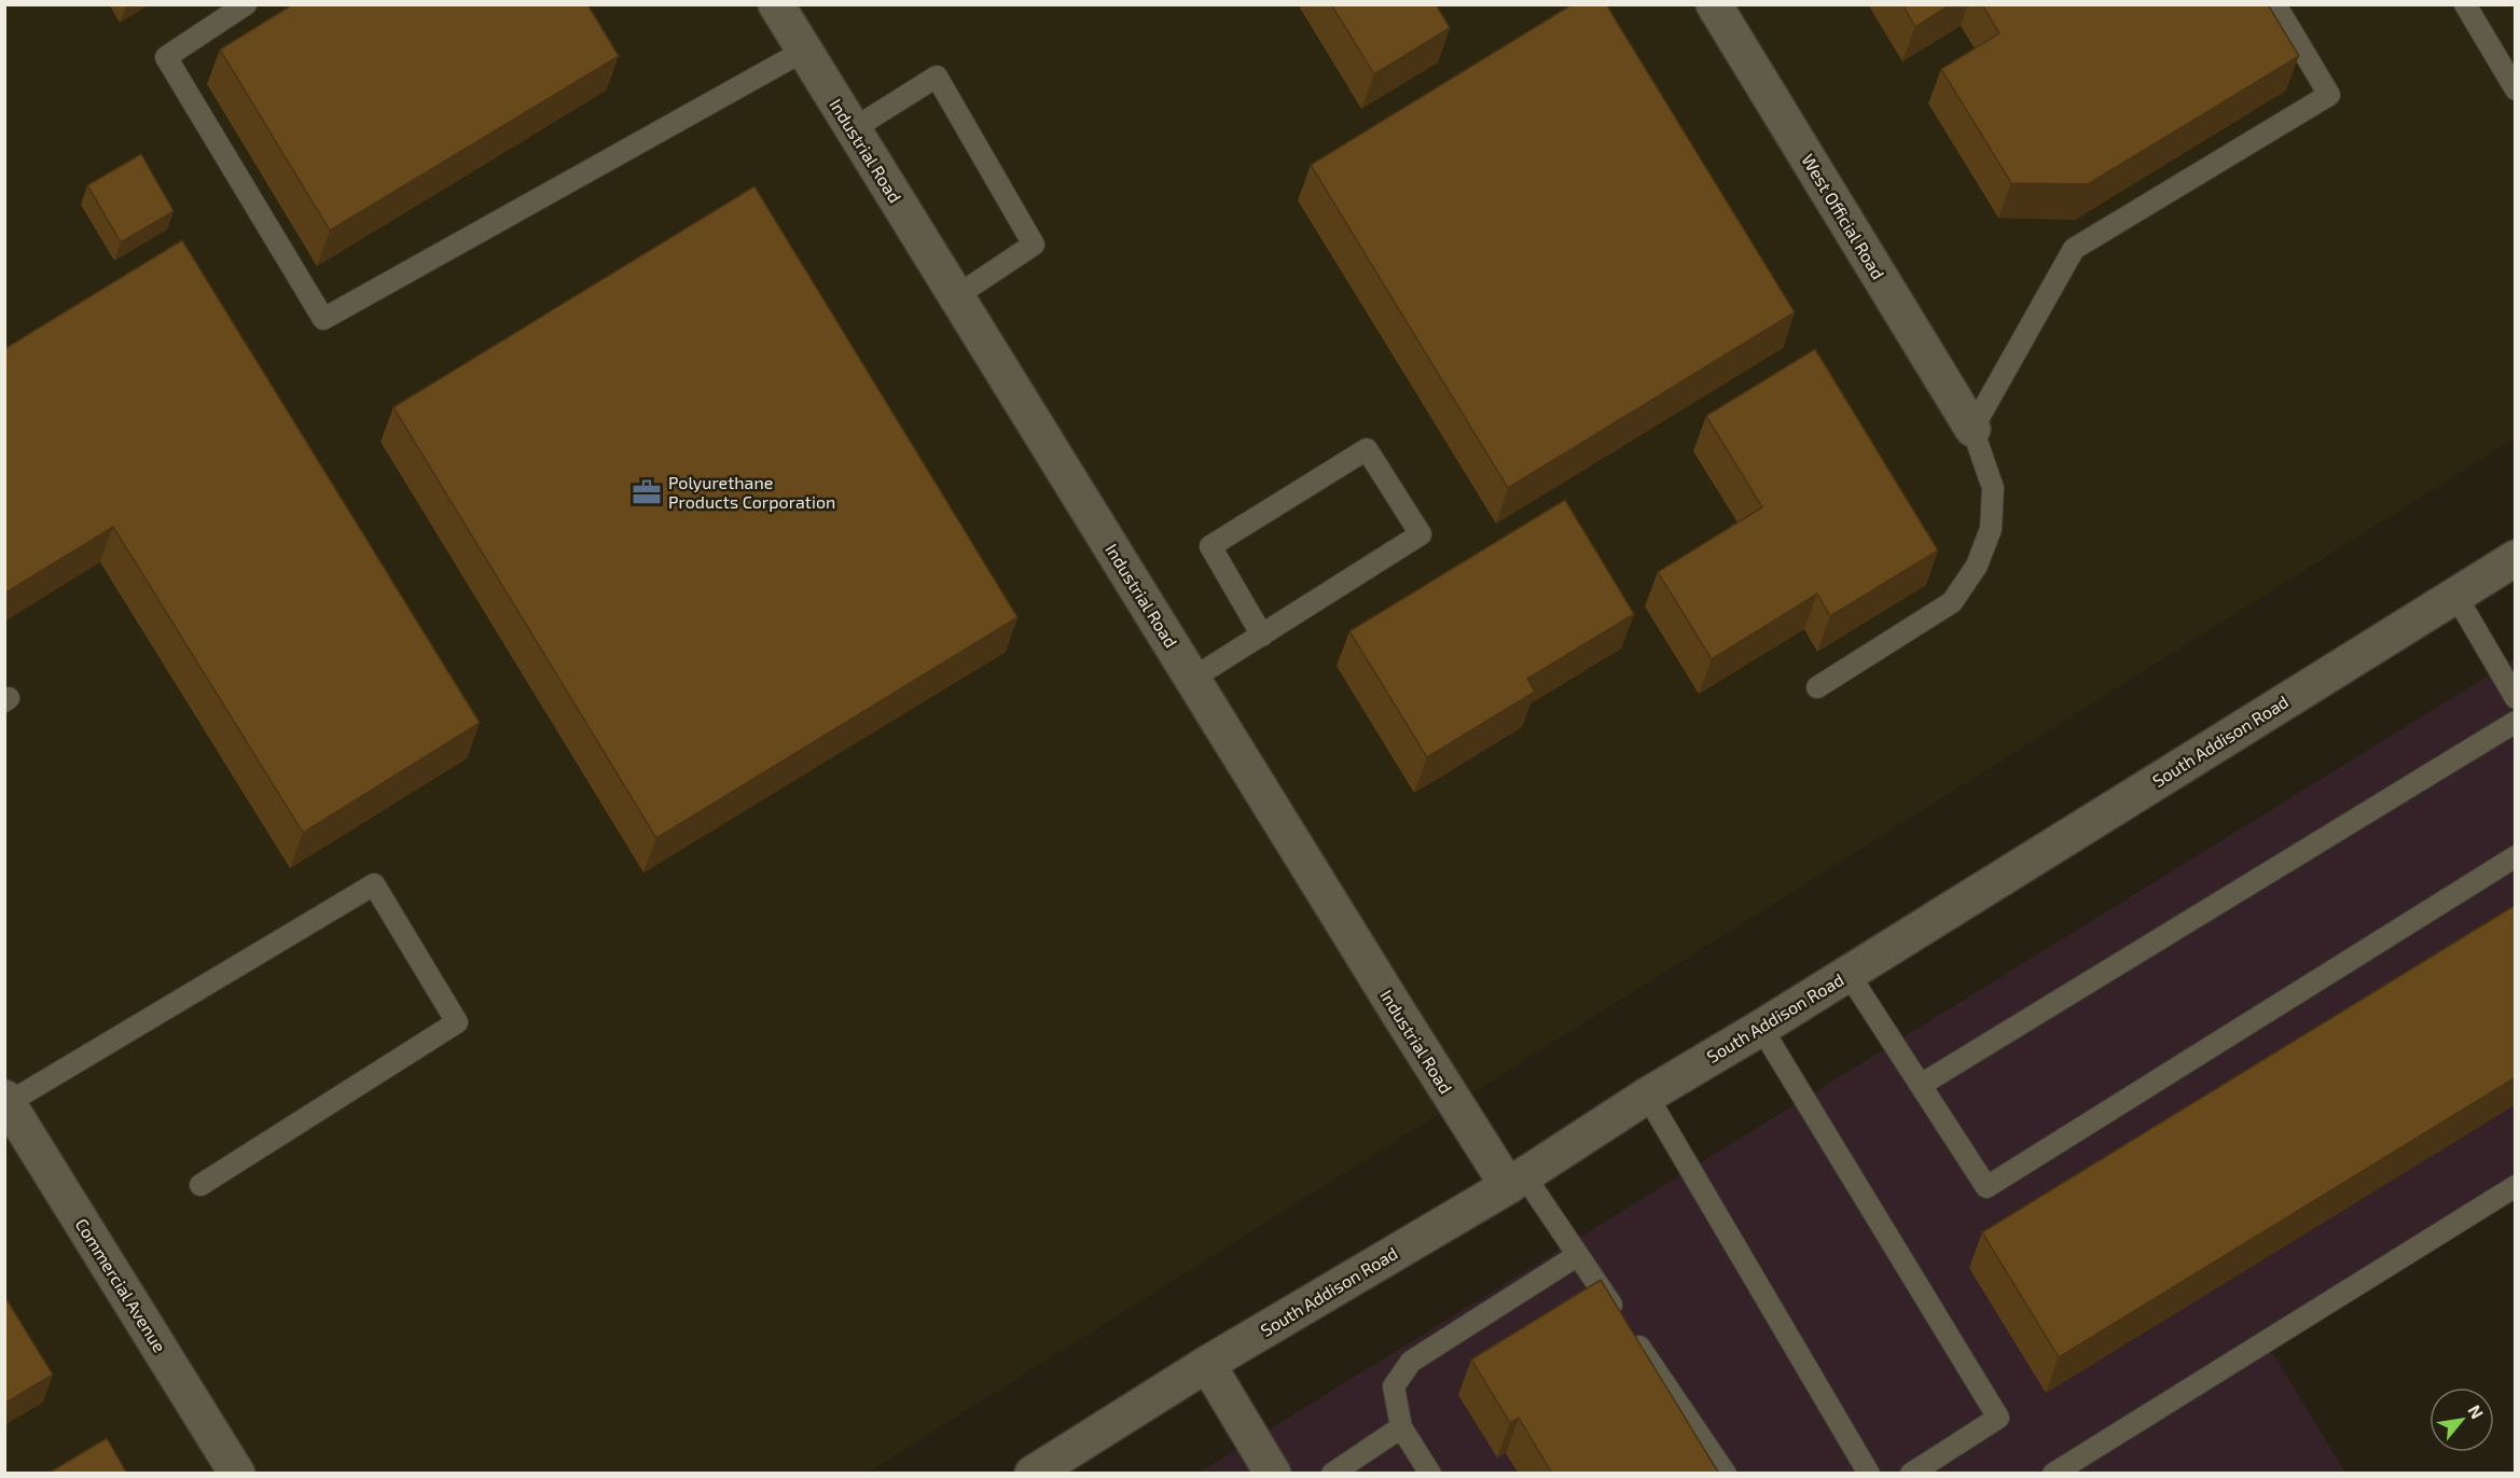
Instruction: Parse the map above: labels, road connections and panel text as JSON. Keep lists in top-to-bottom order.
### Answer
{
  "streets": {
    "street": [
      "Industrial Road",
      "West Official Road",
      "South Addison Road",
      "Commercial Avenue"
    ]
  },
  "crossings": [
    ["Industrial Road", "South Addison Road"]
  ],
  "places": {
    "office": ["Polyurethane Products Corporation"]
  },
  "north": "top right"
}
